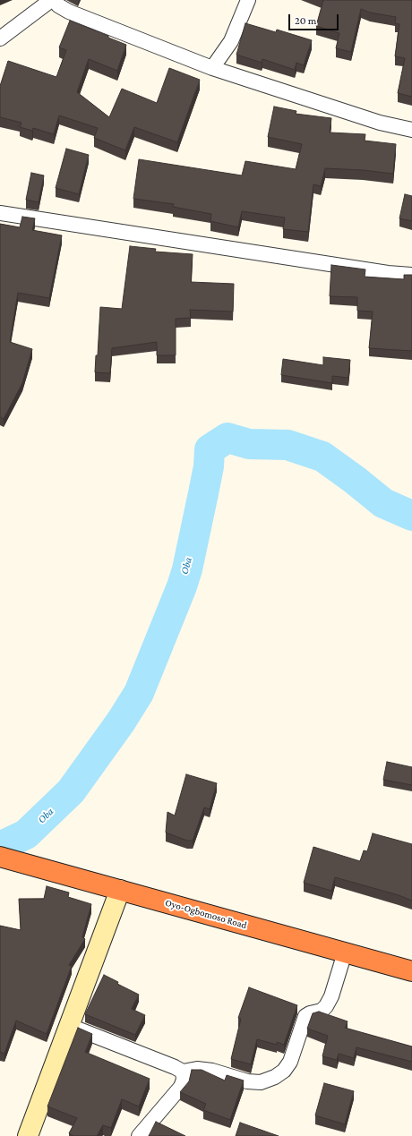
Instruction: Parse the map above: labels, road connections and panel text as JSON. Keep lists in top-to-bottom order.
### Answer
{
  "streets": {
    "highway": ["Oyo-Ogbomoso Road"]
  },
  "water": ["Oba"],
  "scale_bar": "20 m"
}
